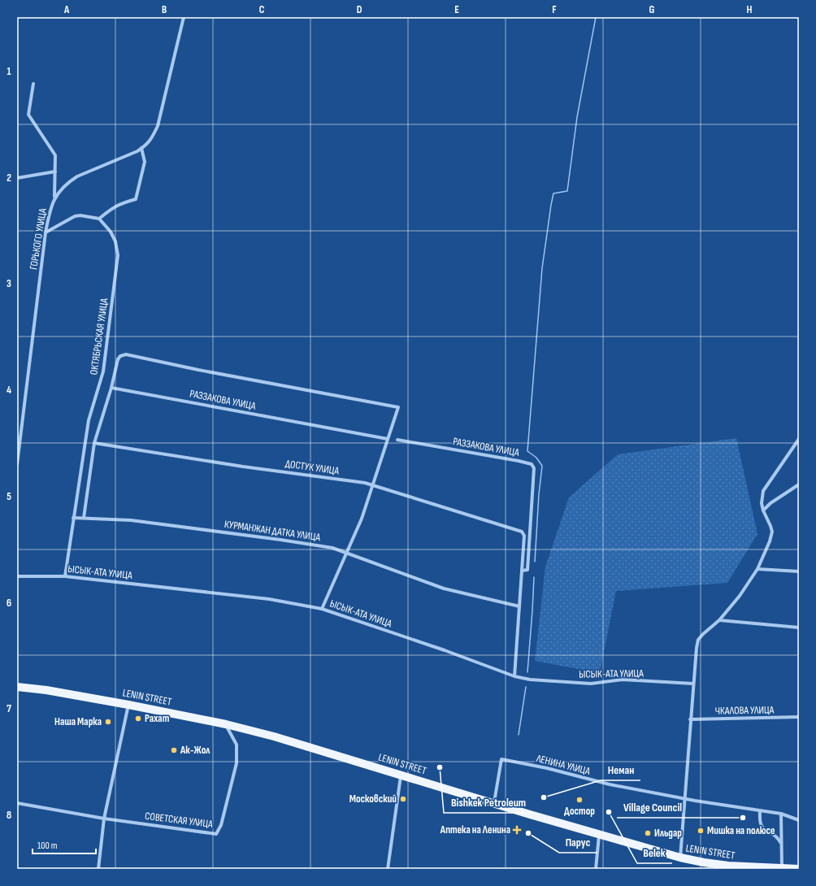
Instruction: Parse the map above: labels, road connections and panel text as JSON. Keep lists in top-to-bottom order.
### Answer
{
  "streets": {
    "main road": ["LENIN STREET"],
    "street": [
      "ГОРЬКОГО УЛИЦА",
      "ОКТЯБРЬСКАЯ УЛИЦА",
      "РАЗЗАКОВА УЛИЦА",
      "ДОСТУК УЛИЦА",
      "КУРМАНЖАН ДАТКА УЛИЦА",
      "ЫСЫК-АТА УЛИЦА",
      "ЧКАЛОВА УЛИЦА",
      "ЛЕНИНА УЛИЦА",
      "СОВЕТСКАЯ УЛИЦА"
    ]
  },
  "crossings": [
    ["ОКТЯБРЬСКАЯ УЛИЦА", "КУРМАНЖАН ДАТКА УЛИЦА"],
    ["РАЗЗАКОВА УЛИЦА", "ДОСТУК УЛИЦА"],
    ["LENIN STREET", "ЛЕНИНА УЛИЦА"],
    ["LENIN STREET", "СОВЕТСКАЯ УЛИЦА"]
  ],
  "places": {
    "other": [
      "Рахат",
      "Наша Марка",
      "Ак-Жол",
      "Bishkek Petroleum",
      "Неман",
      "Московский",
      "Достор",
      "Belek",
      "Village Council",
      "Мишка на полюсе",
      "Парус",
      "Ильдар"
    ],
    "health": ["Аптека на Ленина"]
  },
  "scale_bar": "100 m",
  "grid": {
    "columns": [
      "A",
      "B",
      "C",
      "D",
      "E",
      "F",
      "G",
      "H"
    ],
    "rows": [
      "1",
      "2",
      "3",
      "4",
      "5",
      "6",
      "7",
      "8"
    ]
  }
}
